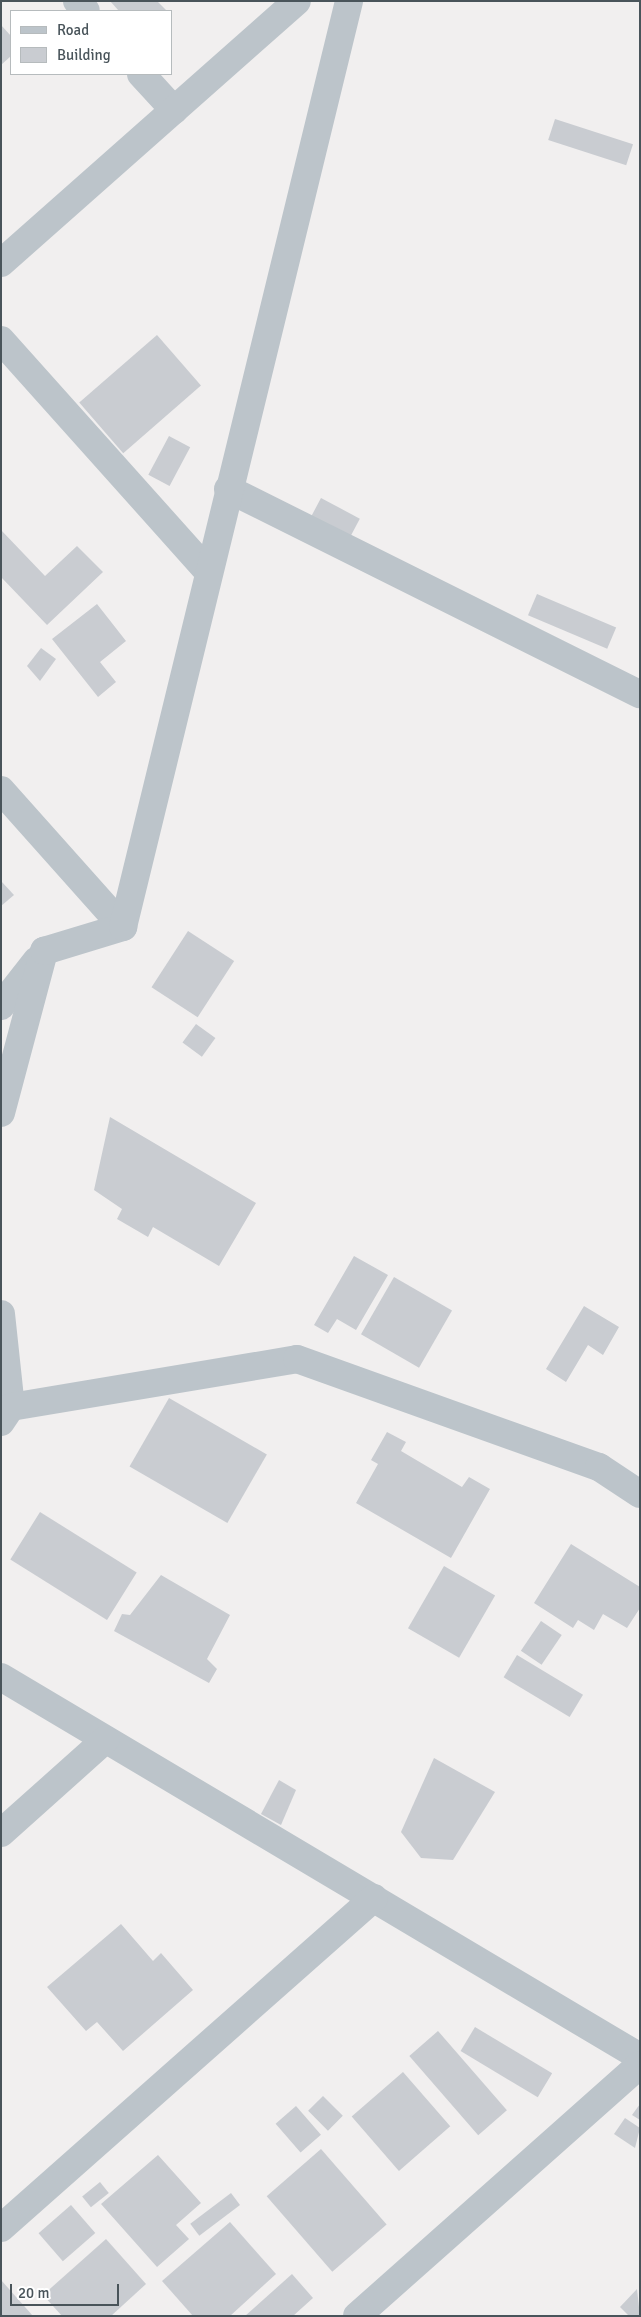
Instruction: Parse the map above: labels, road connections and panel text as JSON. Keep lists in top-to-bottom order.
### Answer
{
  "legend": ["Road", "Building"],
  "scale_bar": "20 m"
}
